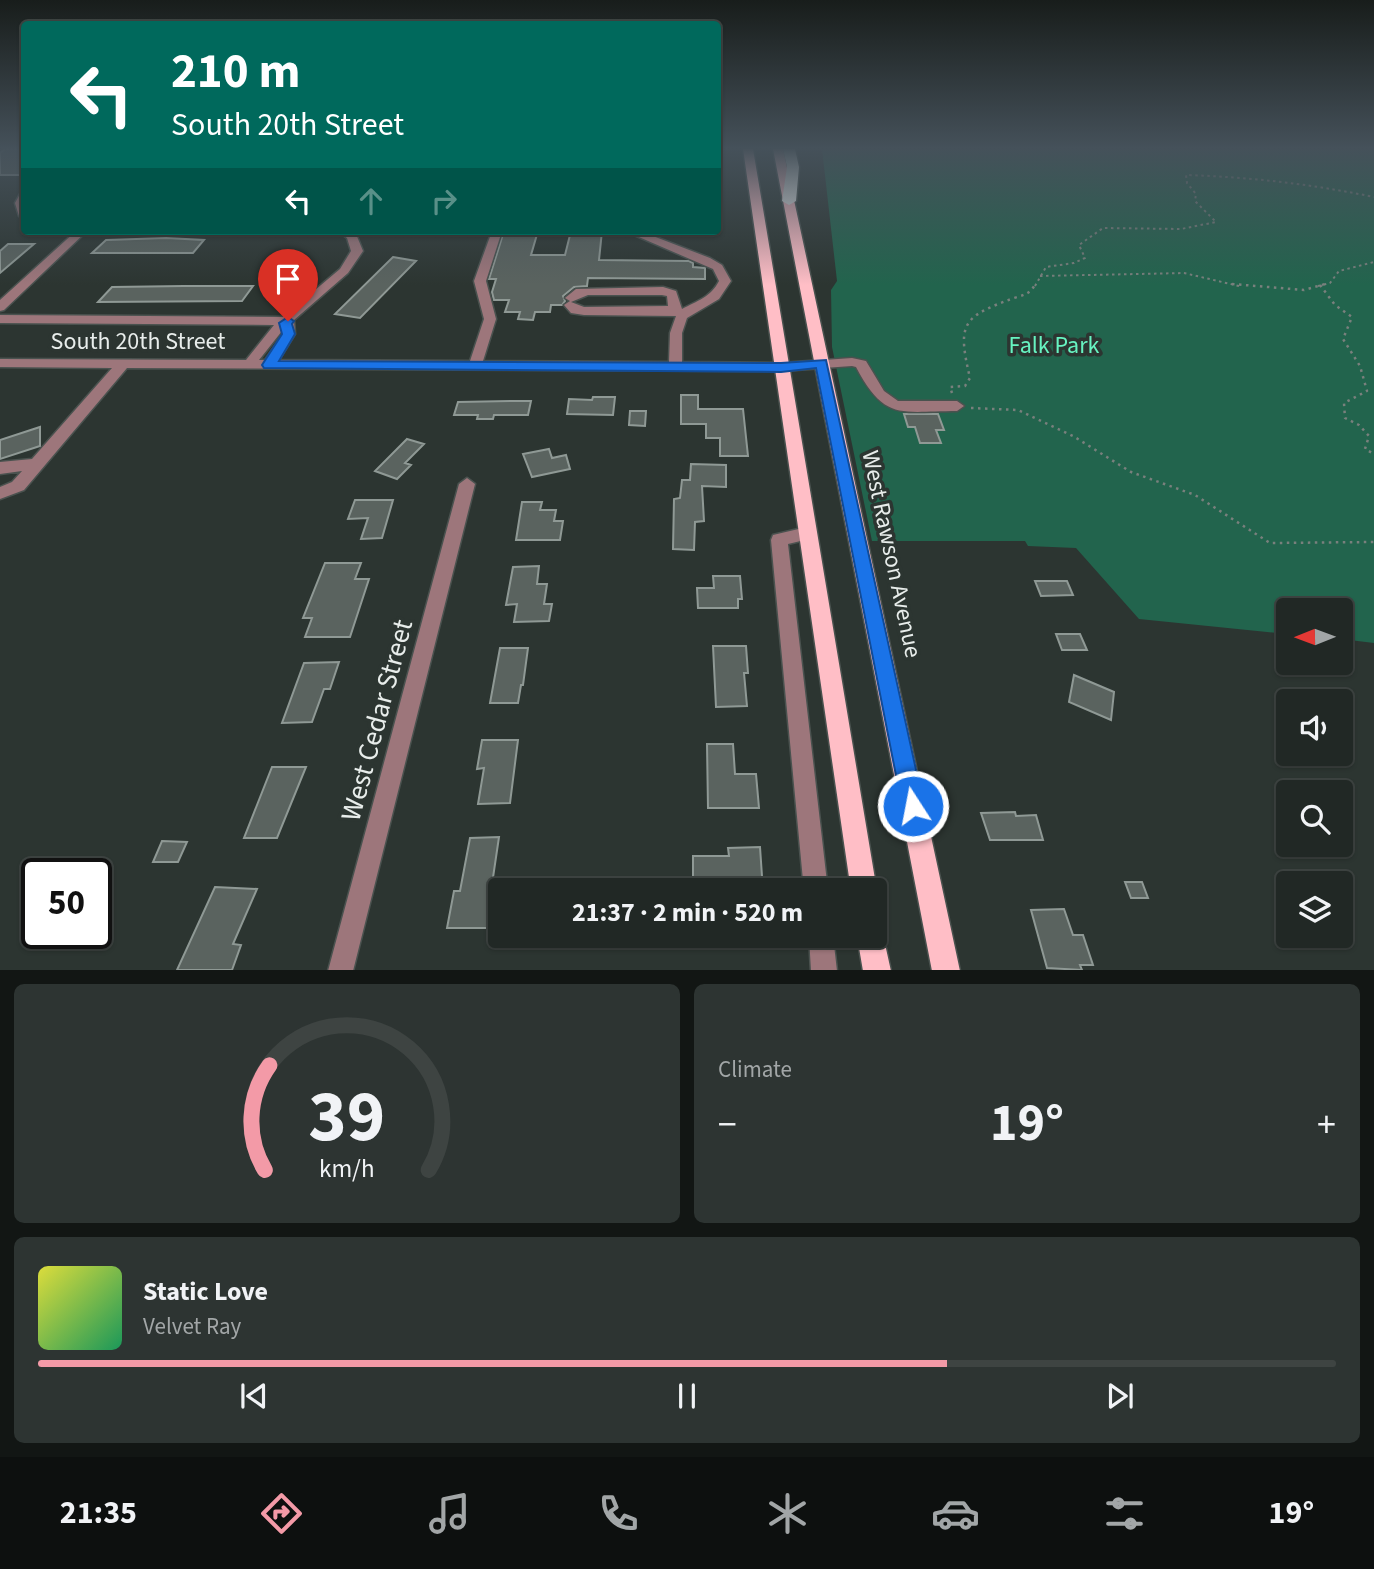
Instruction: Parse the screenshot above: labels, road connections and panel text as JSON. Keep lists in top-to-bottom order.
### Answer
{
  "streets": {
    "main road": ["West Rawson Avenue"],
    "street": ["South 20th Street", "West Cedar Street"]
  },
  "crossings": [
    ["South 20th Street", "West Rawson Avenue"]
  ],
  "parks": ["Falk Park"],
  "north": "left",
  "page": {
    "turn": ["210 m", "South 20th Street"],
    "limit": "50",
    "trip": "21:37 · 2 min · 520 m",
    "tile": "Climate",
    "heat": ["−", "19°", "+"],
    "song": ["Static Love", "Velvet Ray"],
    "tabs": ["21:35", "19°"],
    "gauge": ["39", "km/h"]
  }
}
